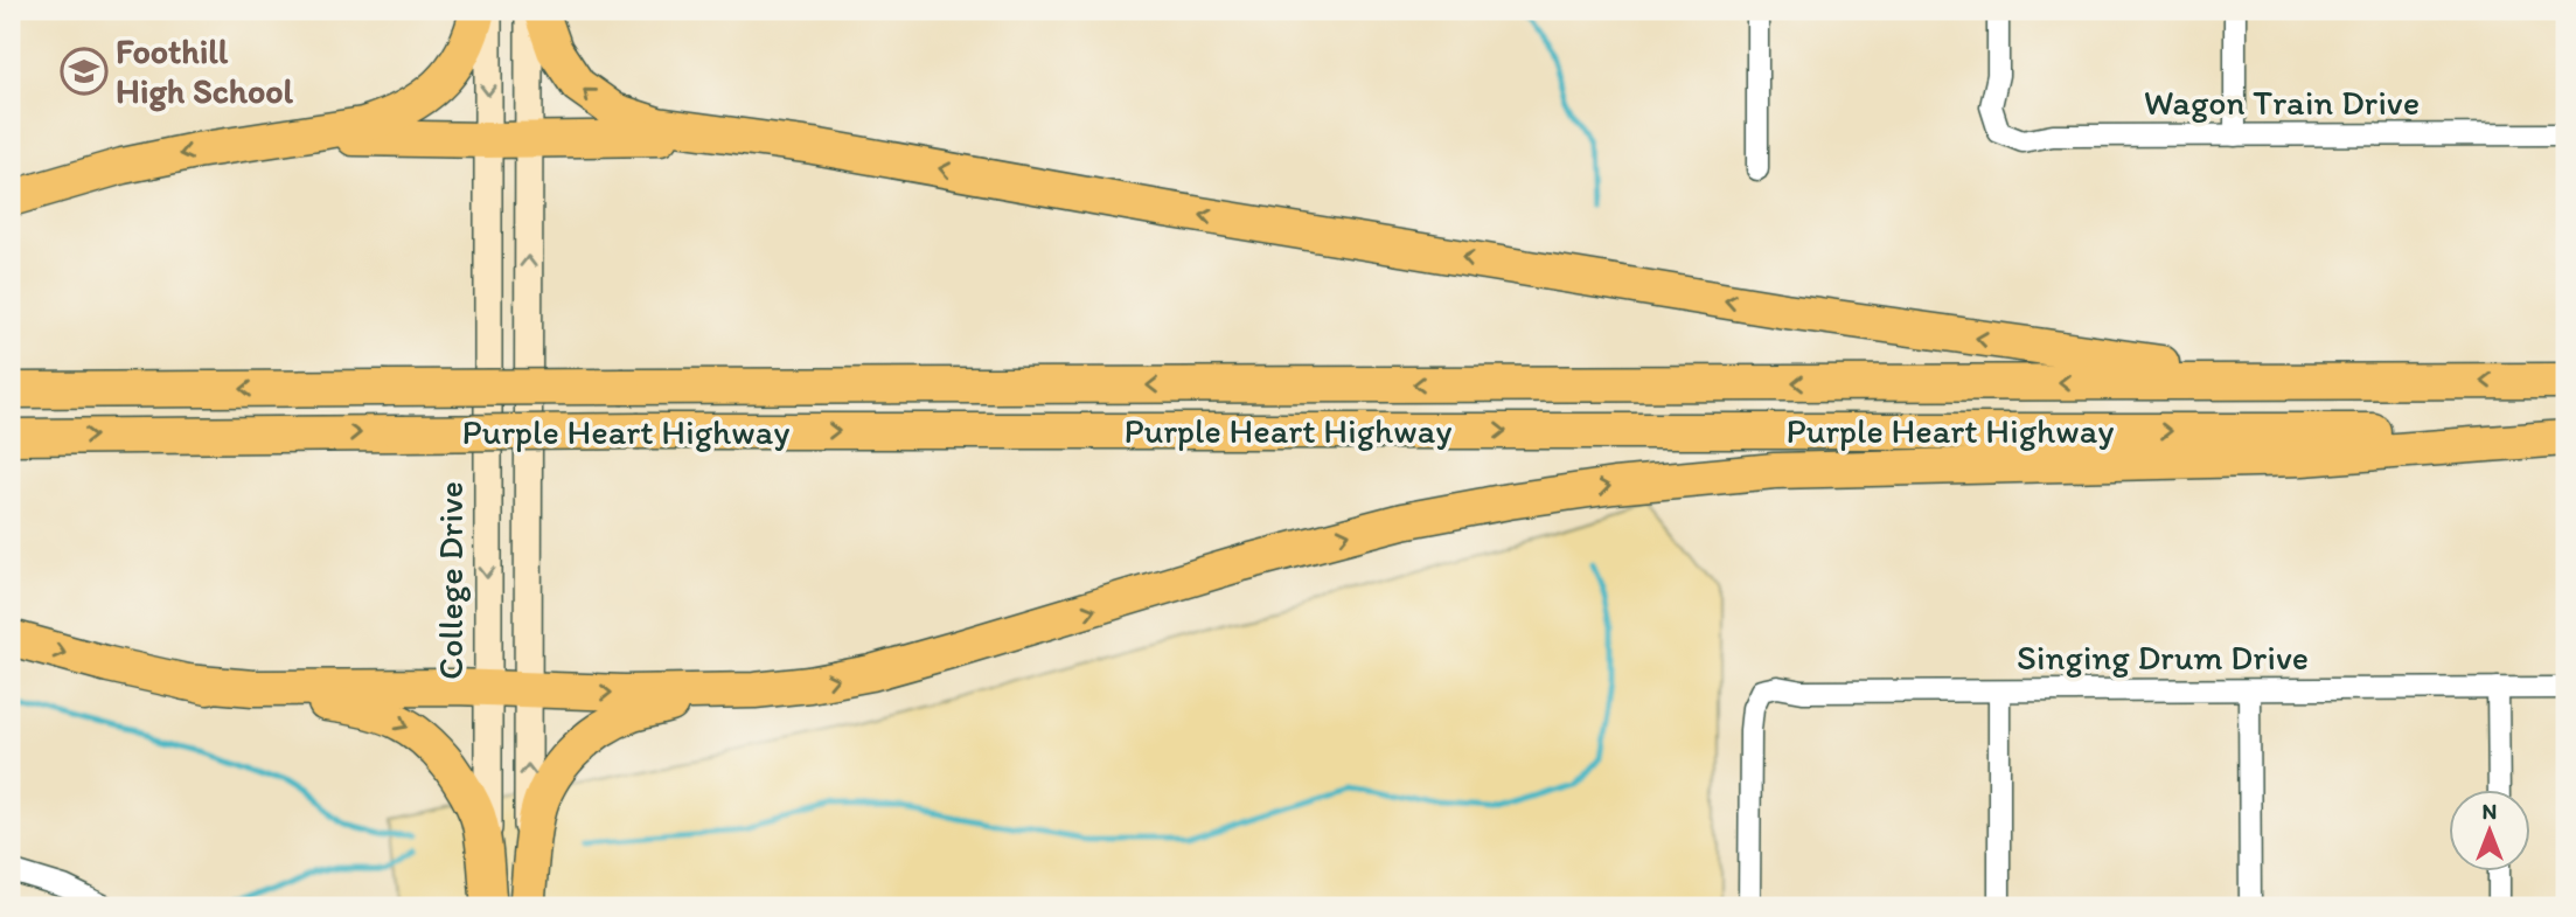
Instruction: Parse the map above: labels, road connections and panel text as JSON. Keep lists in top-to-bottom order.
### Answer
{
  "streets": {
    "highway": ["Purple Heart Highway"],
    "main road": ["College Drive"],
    "street": ["Wagon Train Drive", "Singing Drum Drive"]
  },
  "places": {
    "school or university": ["Foothill High School"]
  },
  "north": "top"
}
